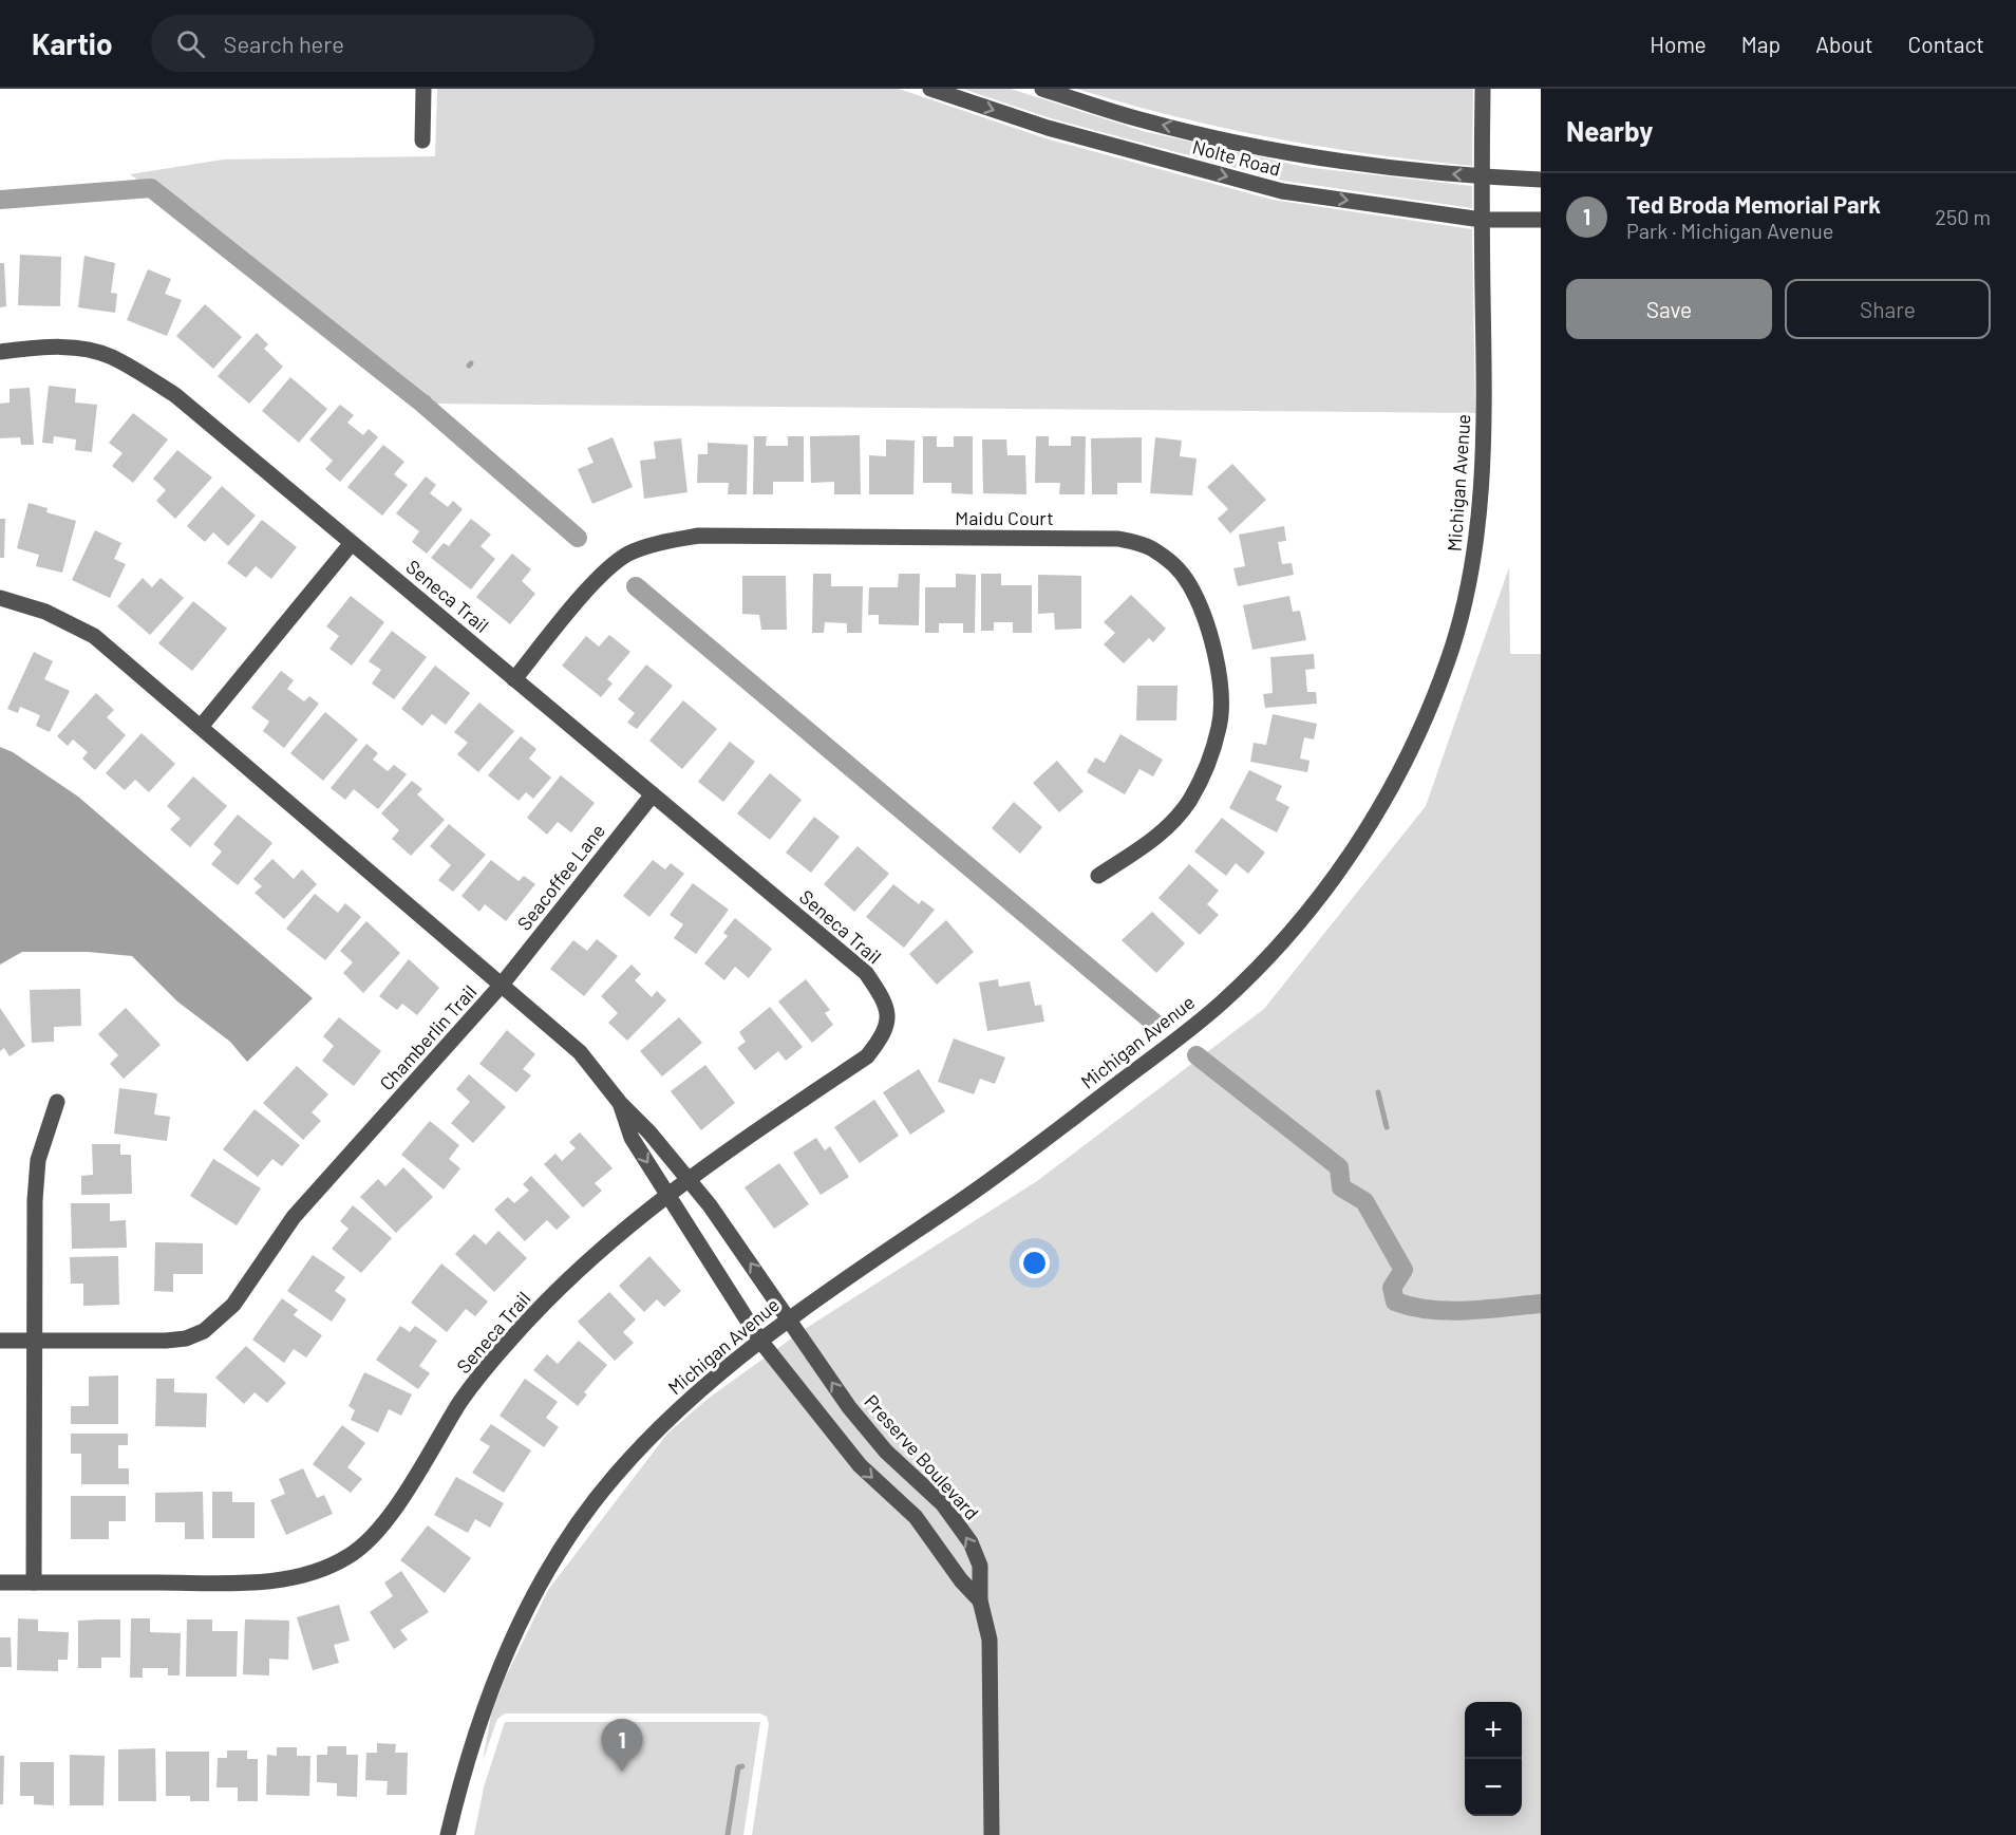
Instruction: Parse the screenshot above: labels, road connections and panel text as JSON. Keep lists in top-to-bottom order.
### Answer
{
  "streets": {
    "street": [
      "Nolte Road",
      "Michigan Avenue",
      "Maidu Court",
      "Seneca Trail",
      "Seacoffee Lane",
      "Chamberlin Trail",
      "Preserve Boulevard"
    ]
  },
  "crossings": [
    ["Nolte Road", "Michigan Avenue"],
    ["Michigan Avenue", "Preserve Boulevard"],
    ["Maidu Court", "Seneca Trail"],
    ["Seneca Trail", "Seacoffee Lane"],
    ["Seneca Trail", "Preserve Boulevard"],
    ["Seacoffee Lane", "Chamberlin Trail"]
  ],
  "page": {
    "header": "Kartio",
    "search": "Search here",
    "nav": [
      "Home",
      "Map",
      "About",
      "Contact"
    ],
    "heading": "Nearby",
    "list": [
      {
        "mark": "1",
        "name": "Ted Broda Memorial Park",
        "note": "Park · Michigan Avenue",
        "value": "250 m"
      }
    ],
    "buttons": ["Save", "Share"],
    "map_buttons": ["+", "−"],
    "pins": "1"
  }
}
